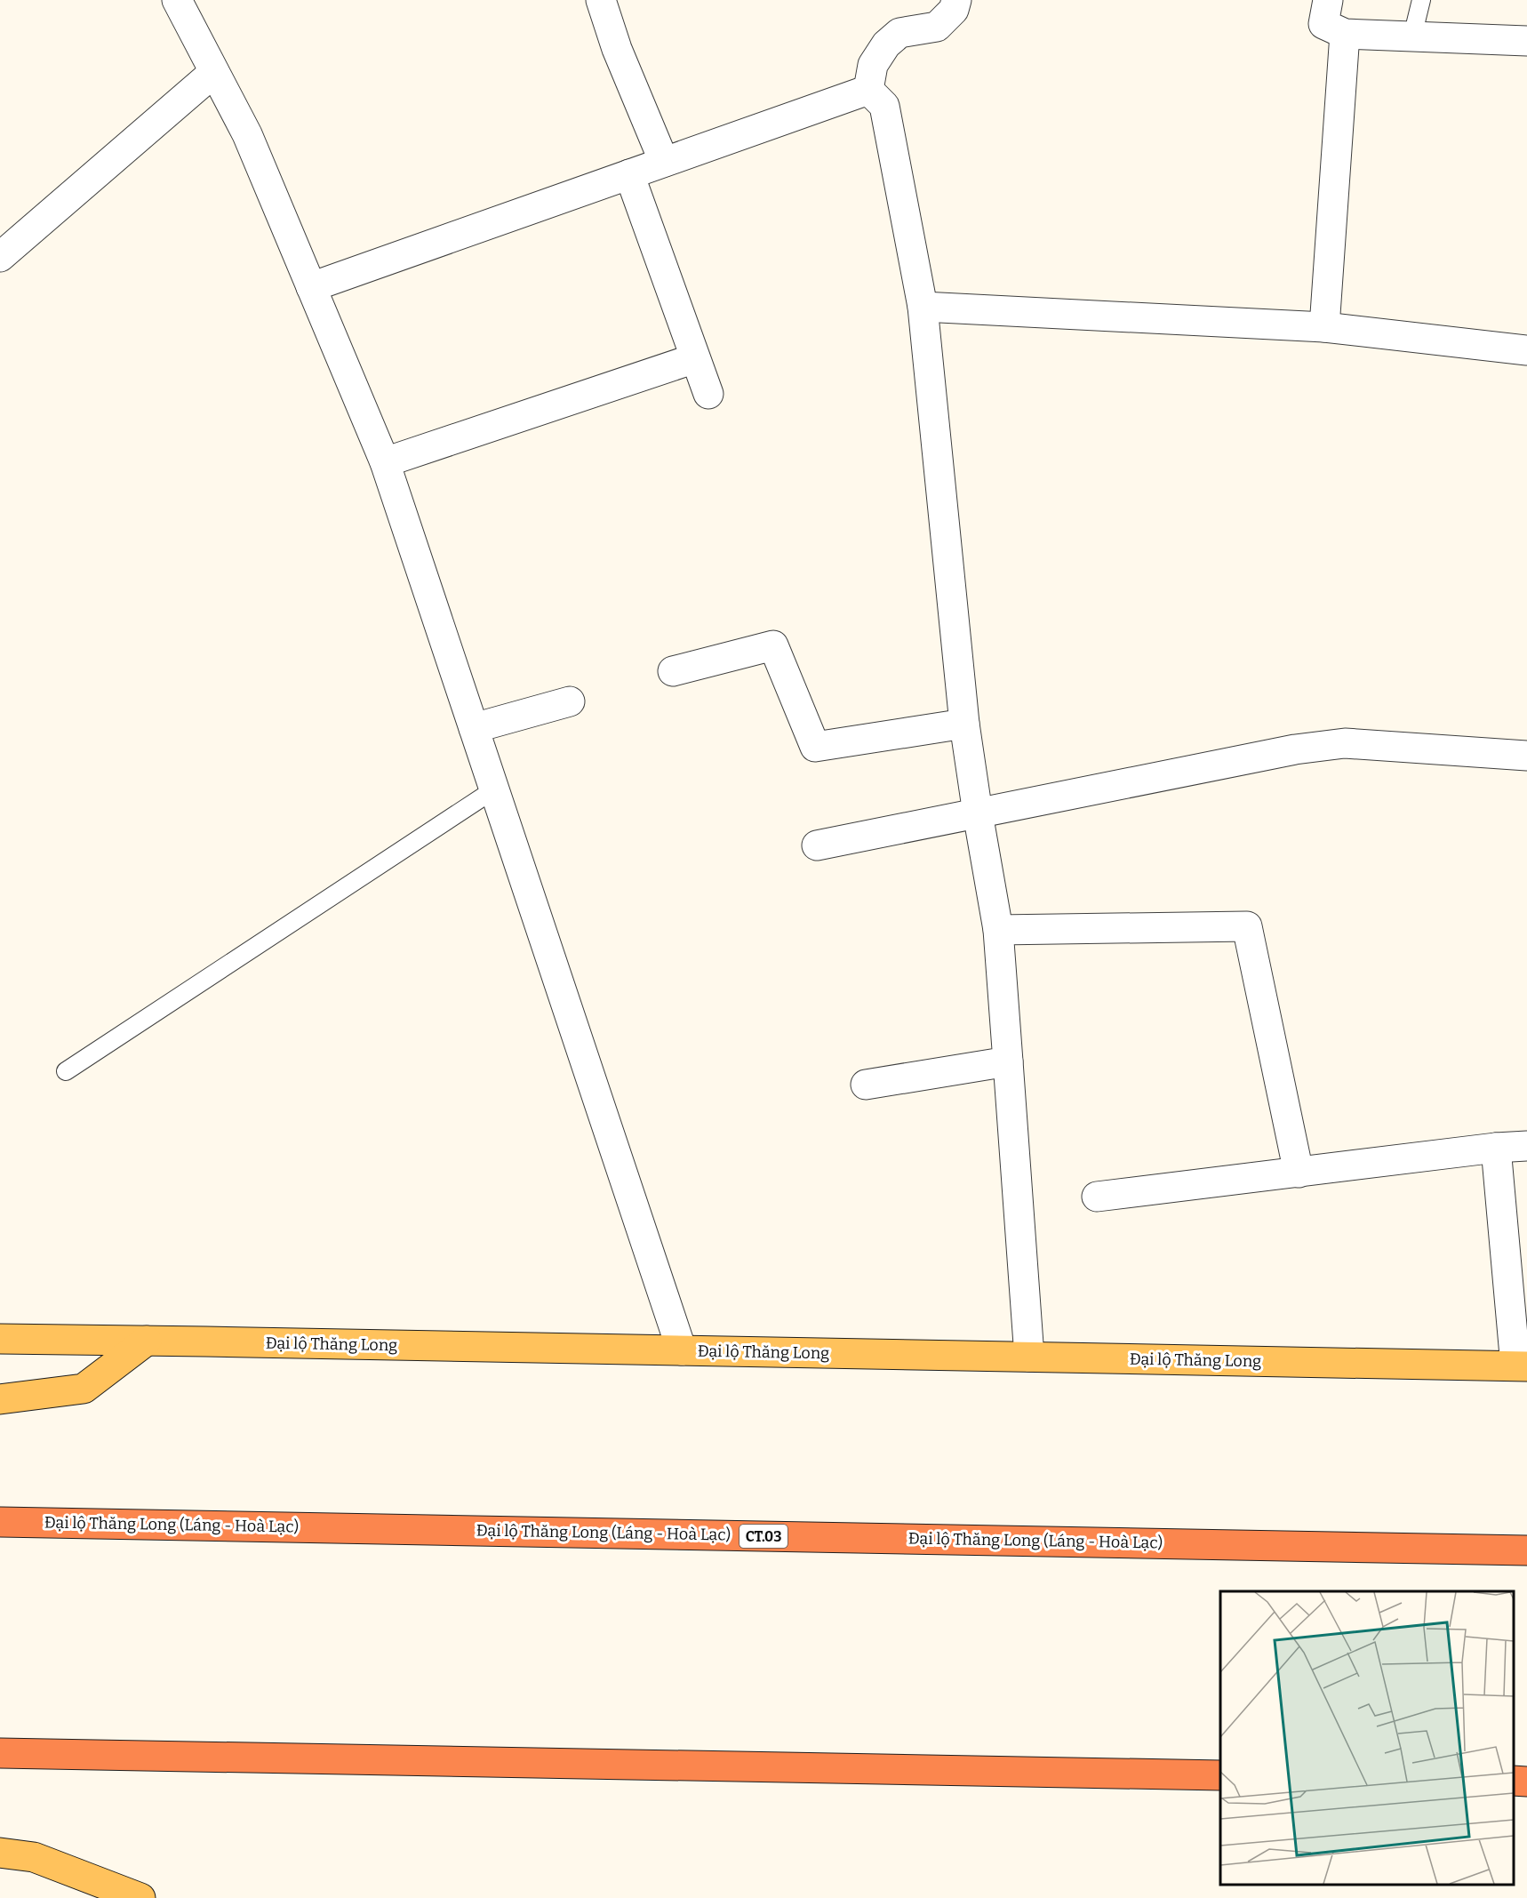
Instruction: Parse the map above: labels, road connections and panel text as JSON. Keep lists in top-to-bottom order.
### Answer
{
  "streets": {
    "highway": ["Đại lộ Thăng Long (Láng - Hoà Lạc)", "CT.03"],
    "main road": ["Đại lộ Thăng Long"]
  }
}
